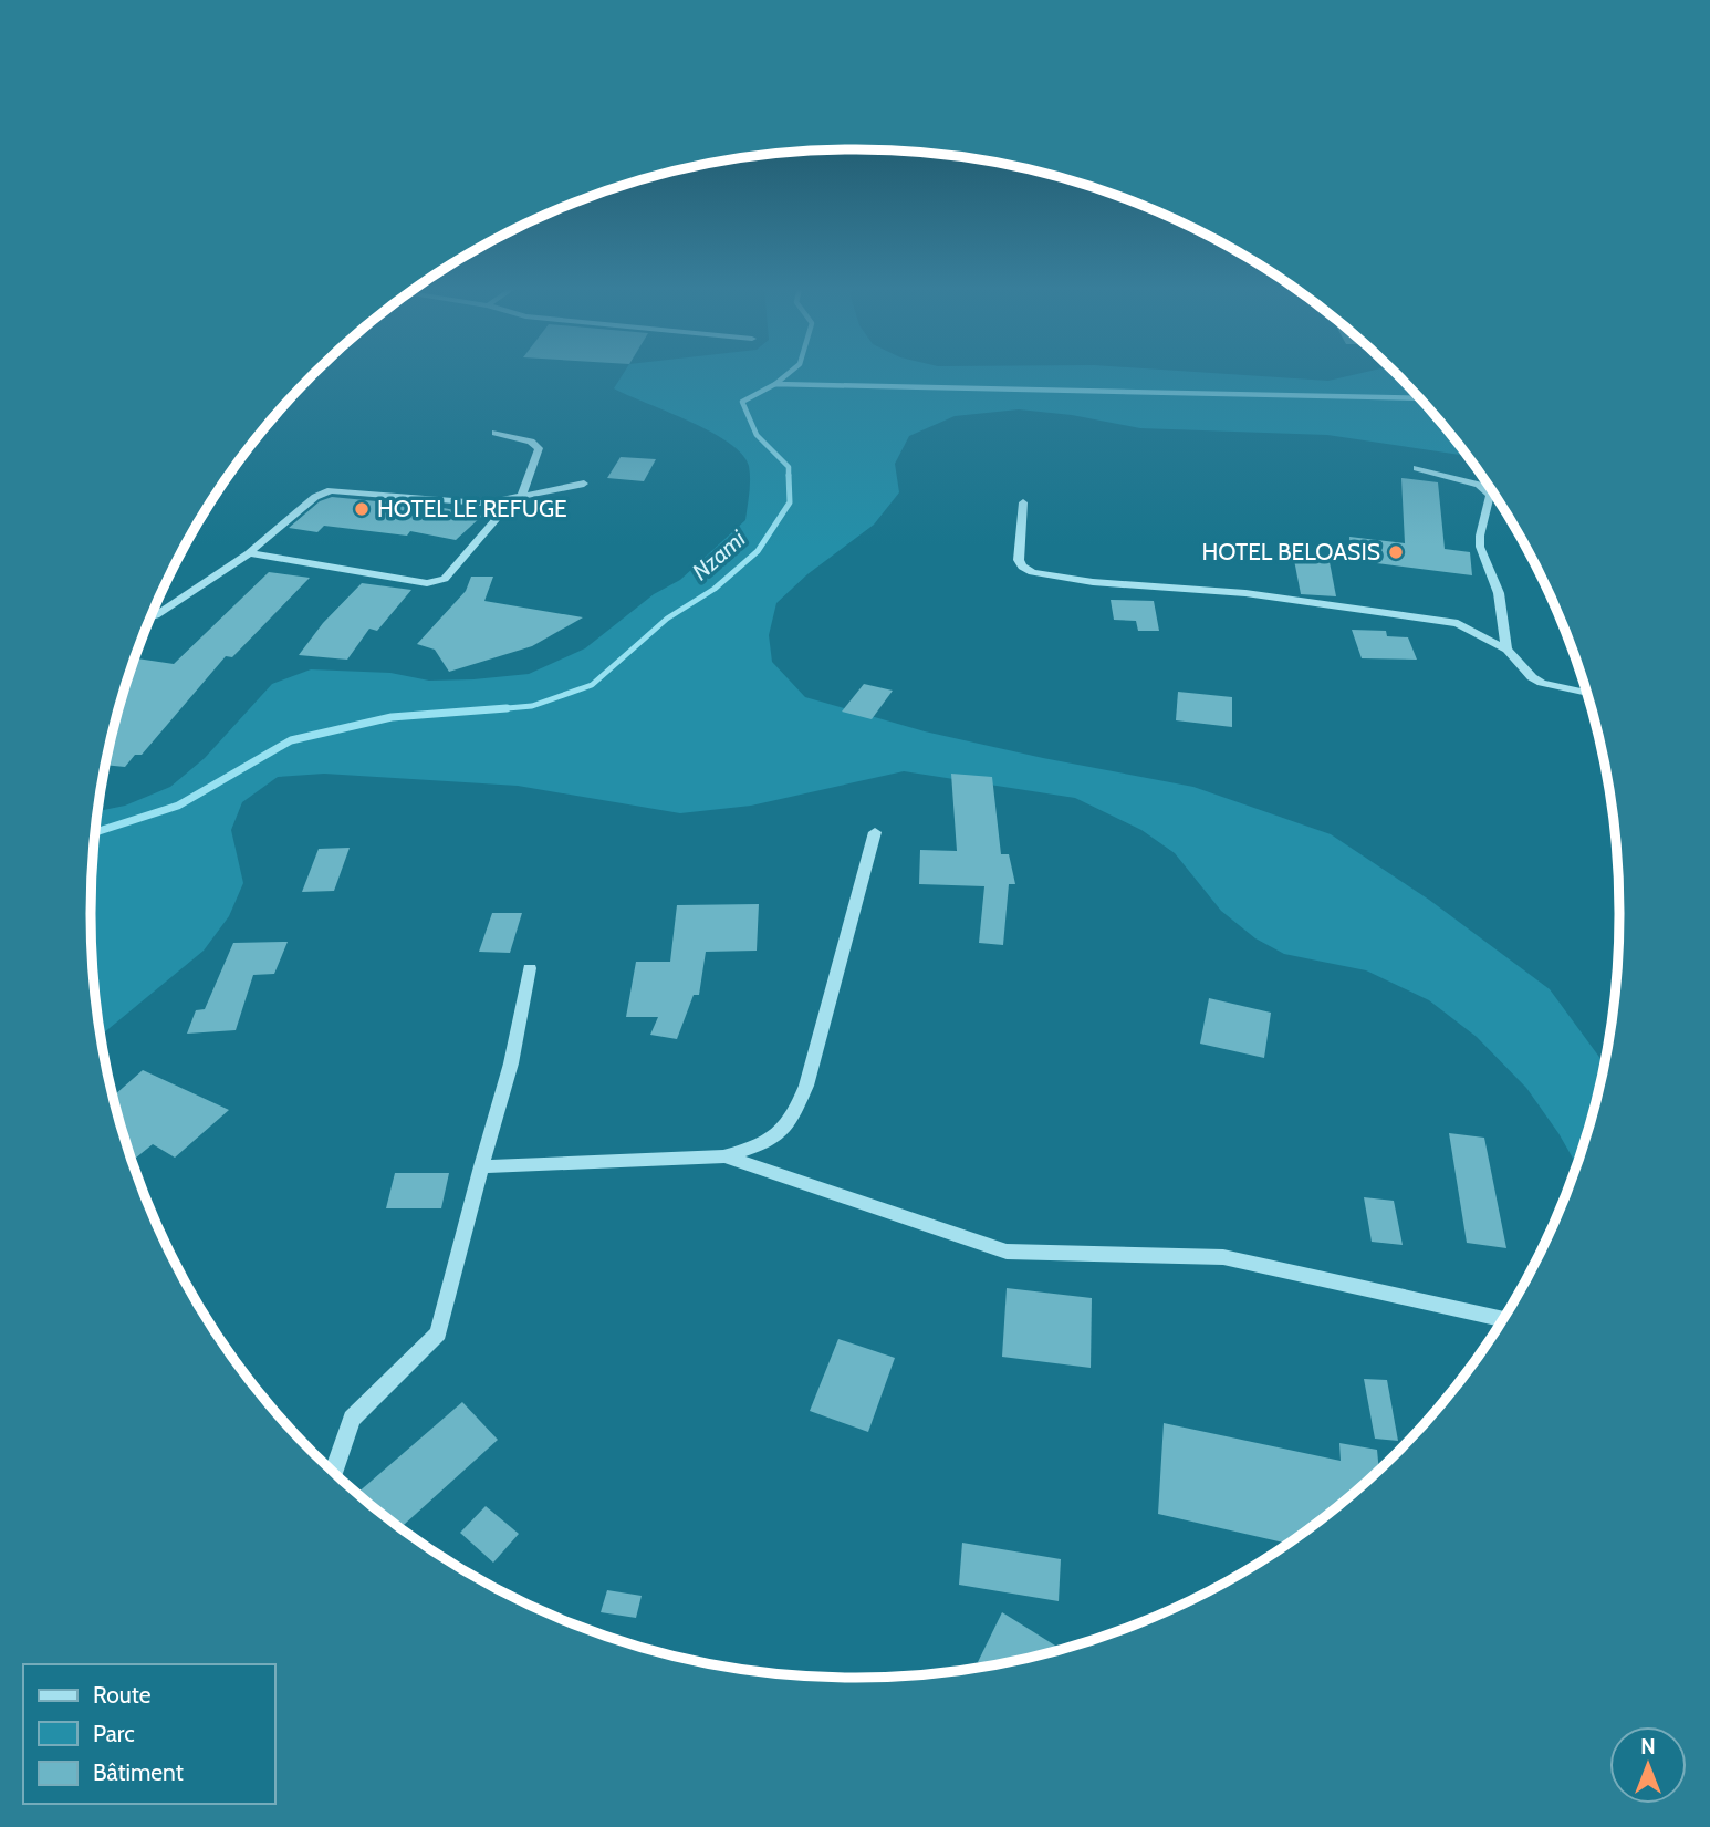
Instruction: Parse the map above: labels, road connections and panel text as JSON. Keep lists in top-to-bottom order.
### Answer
{
  "water": ["Nzami"],
  "places": ["HOTEL LE REFUGE", "HOTEL BELOASIS"],
  "legend": ["Route", "Parc", "Bâtiment"],
  "north": "top"
}
